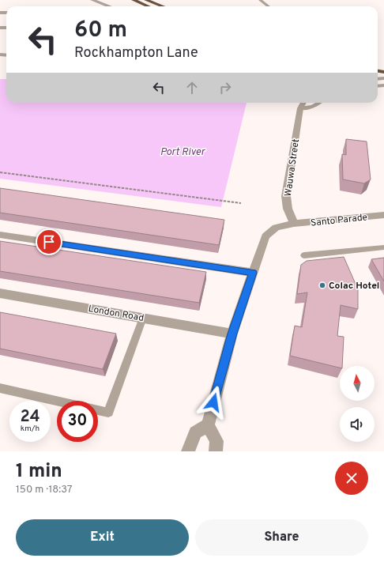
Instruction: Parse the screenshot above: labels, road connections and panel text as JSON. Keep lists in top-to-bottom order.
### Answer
{
  "streets": {
    "street": ["Wauwa Street", "Santo Parade", "London Road"]
  },
  "crossings": [
    ["Wauwa Street", "Santo Parade"]
  ],
  "water": ["Port River"],
  "places": ["Colac Hotel"],
  "north": "top",
  "page": {
    "turn": ["60 m", "Rockhampton Lane"],
    "speed": "24 km/h",
    "limit": "30",
    "heading": ["1 min", "150 m · 18:37"],
    "buttons": ["Exit", "Share"]
  }
}
